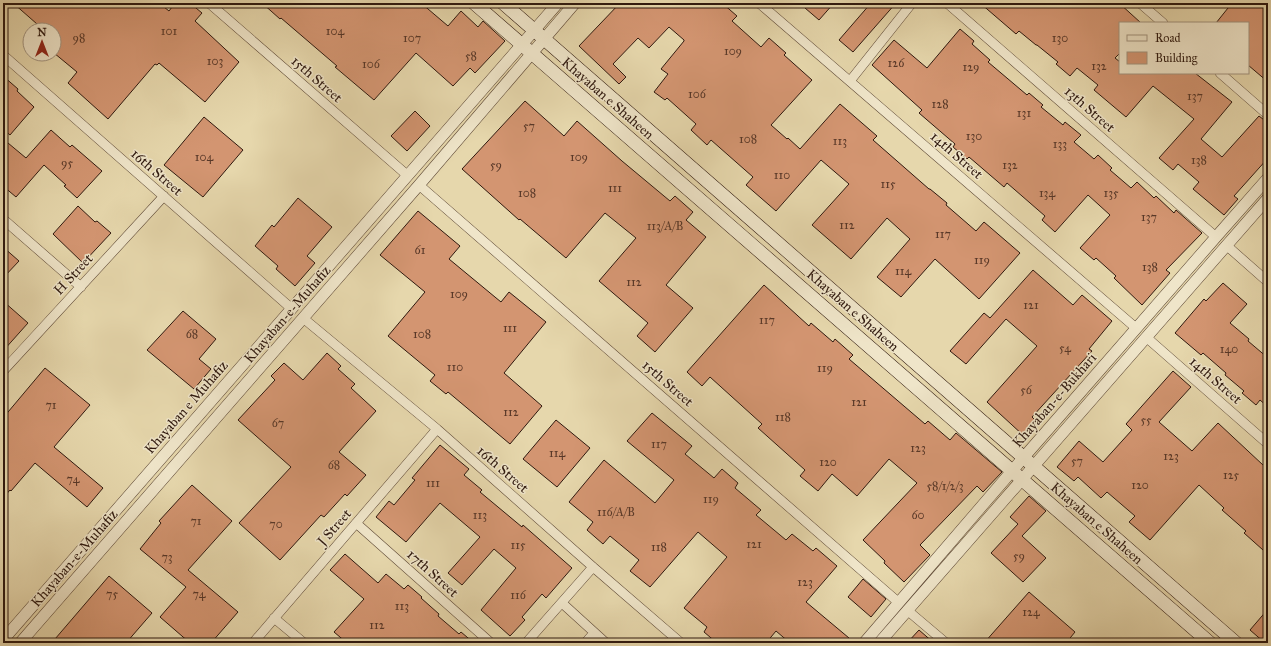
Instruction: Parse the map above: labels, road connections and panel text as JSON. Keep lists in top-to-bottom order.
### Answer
{
  "streets": {
    "main road": ["Khayaban e Shaheen"],
    "street": [
      "15th Street",
      "13th Street",
      "14th Street",
      "16th Street",
      "H Street",
      "Khayaban-e-Muhafiz",
      "Khayaban-e-Bukhari",
      "Khayaban e Muhafiz",
      "J Street",
      "17th Street"
    ]
  },
  "crossings": [
    ["15th Street", "Khayaban-e-Muhafiz"],
    ["15th Street", "Khayaban-e-Bukhari"],
    ["15th Street", "Khayaban e Muhafiz"],
    ["Khayaban e Shaheen", "Khayaban-e-Muhafiz"],
    ["Khayaban e Shaheen", "Khayaban-e-Bukhari"],
    ["13th Street", "Khayaban-e-Bukhari"],
    ["14th Street", "Khayaban-e-Bukhari"],
    ["16th Street", "H Street"],
    ["16th Street", "Khayaban-e-Muhafiz"],
    ["16th Street", "Khayaban e Muhafiz"],
    ["16th Street", "J Street"],
    ["Khayaban-e-Muhafiz", "Khayaban e Muhafiz"],
    ["J Street", "17th Street"]
  ],
  "house_numbers": [
    "101",
    "104",
    "98",
    "107",
    "130",
    "109",
    "58",
    "103",
    "126",
    "106",
    "132",
    "129",
    "106",
    "137",
    "128",
    "131",
    "57",
    "130",
    "108",
    "113",
    "133",
    "104",
    "109",
    "138",
    "95",
    "59",
    "132",
    "110",
    "115",
    "111",
    "108",
    "134",
    "135",
    "137",
    "112",
    "113/A/B",
    "117",
    "61",
    "119",
    "138",
    "114",
    "112",
    "109",
    "121",
    "117",
    "111",
    "68",
    "108",
    "54",
    "140",
    "110",
    "119",
    "56",
    "121",
    "71",
    "112",
    "118",
    "55",
    "67",
    "117",
    "123",
    "114",
    "123",
    "57",
    "120",
    "68",
    "125",
    "74",
    "111",
    "120",
    "58/1/2/3",
    "119",
    "116/A/B",
    "113",
    "60",
    "71",
    "70",
    "121",
    "115",
    "118",
    "59",
    "73",
    "123",
    "75",
    "74",
    "116",
    "113",
    "124",
    "112"
  ],
  "legend": ["Road", "Building"],
  "north": "top"
}
